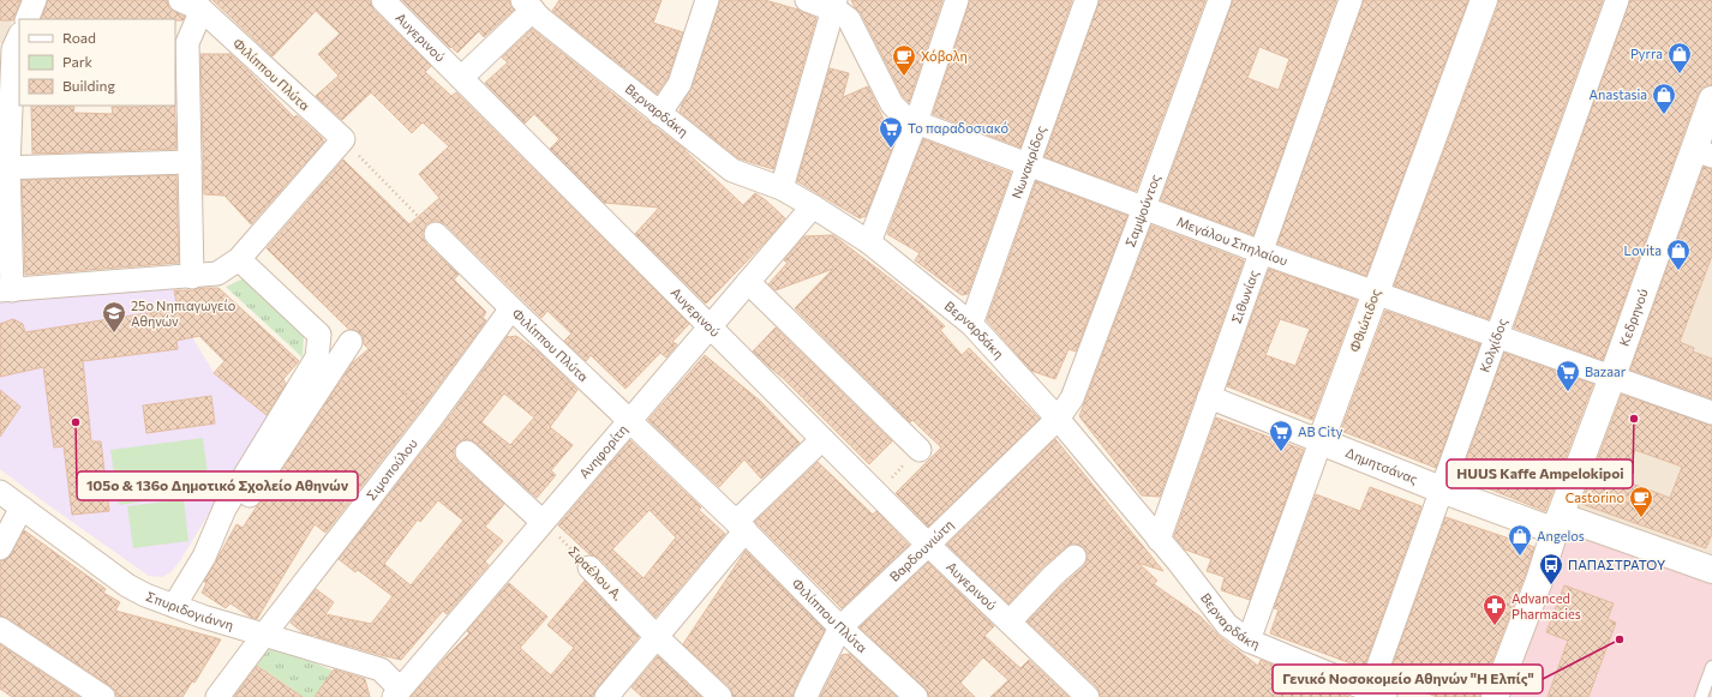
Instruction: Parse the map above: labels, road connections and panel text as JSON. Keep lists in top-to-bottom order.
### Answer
{
  "streets": {
    "street": [
      "Αυγερινού",
      "Φιλίππου Πλύτα",
      "Βερναρδάκη",
      "Νωνακρίδος",
      "Σαμψούντος",
      "Μεγάλου Σπηλαίου",
      "Σιθωνίας",
      "Κεδρηνού",
      "Φθιώτιδος",
      "Κολχίδος",
      "Ανηφορίτη",
      "Δημητσάνας",
      "Σιμοπούλου",
      "Βαρδουνιώτη",
      "Σφαέλου Α.",
      "Σπυριδογιάννη"
    ]
  },
  "crossings": [
    ["Αυγερινού", "Ανηφορίτη"],
    ["Αυγερινού", "Βαρδουνιώτη"],
    ["Φιλίππου Πλύτα", "Ανηφορίτη"],
    ["Φιλίππου Πλύτα", "Σιμοπούλου"],
    ["Φιλίππου Πλύτα", "Βαρδουνιώτη"],
    ["Βερναρδάκη", "Νωνακρίδος"],
    ["Βερναρδάκη", "Σαμψούντος"],
    ["Βερναρδάκη", "Σιθωνίας"],
    ["Βερναρδάκη", "Φθιώτιδος"],
    ["Βερναρδάκη", "Κολχίδος"],
    ["Βερναρδάκη", "Ανηφορίτη"],
    ["Βερναρδάκη", "Βαρδουνιώτη"],
    ["Νωνακρίδος", "Μεγάλου Σπηλαίου"],
    ["Σαμψούντος", "Μεγάλου Σπηλαίου"],
    ["Σαμψούντος", "Βαρδουνιώτη"],
    ["Μεγάλου Σπηλαίου", "Σιθωνίας"],
    ["Μεγάλου Σπηλαίου", "Κεδρηνού"],
    ["Μεγάλου Σπηλαίου", "Φθιώτιδος"],
    ["Μεγάλου Σπηλαίου", "Κολχίδος"],
    ["Σιθωνίας", "Δημητσάνας"],
    ["Κεδρηνού", "Δημητσάνας"],
    ["Φθιώτιδος", "Δημητσάνας"],
    ["Κολχίδος", "Δημητσάνας"],
    ["Ανηφορίτη", "Σφαέλου Α."],
    ["Ανηφορίτη", "Σπυριδογιάννη"],
    ["Σιμοπούλου", "Σπυριδογιάννη"]
  ],
  "places": {
    "shop": [
      "Pyrra",
      "Anastasia",
      "Lovita",
      "Angelos"
    ],
    "cafe": ["Χόβολη", "Castorino"],
    "supermarket": ["Το παραδοσιακό", "Bazaar", "ΑΒ City"],
    "school or university": ["25ο Νηπιαγωγείο Αθηνών"],
    "other": ["HUUS Kaffe Ampelokipoi", "105ο & 136ο Δημοτικό Σχολείο Αθηνών", "Γενικό Νοσοκομείο Αθηνών \"Η Ελπίς\""],
    "bus stop": ["ΠΑΠΑΣΤΡΑΤΟΥ"],
    "pharmacy": ["Advanced Pharmacies"]
  },
  "legend": ["Road", "Park", "Building"]
}
